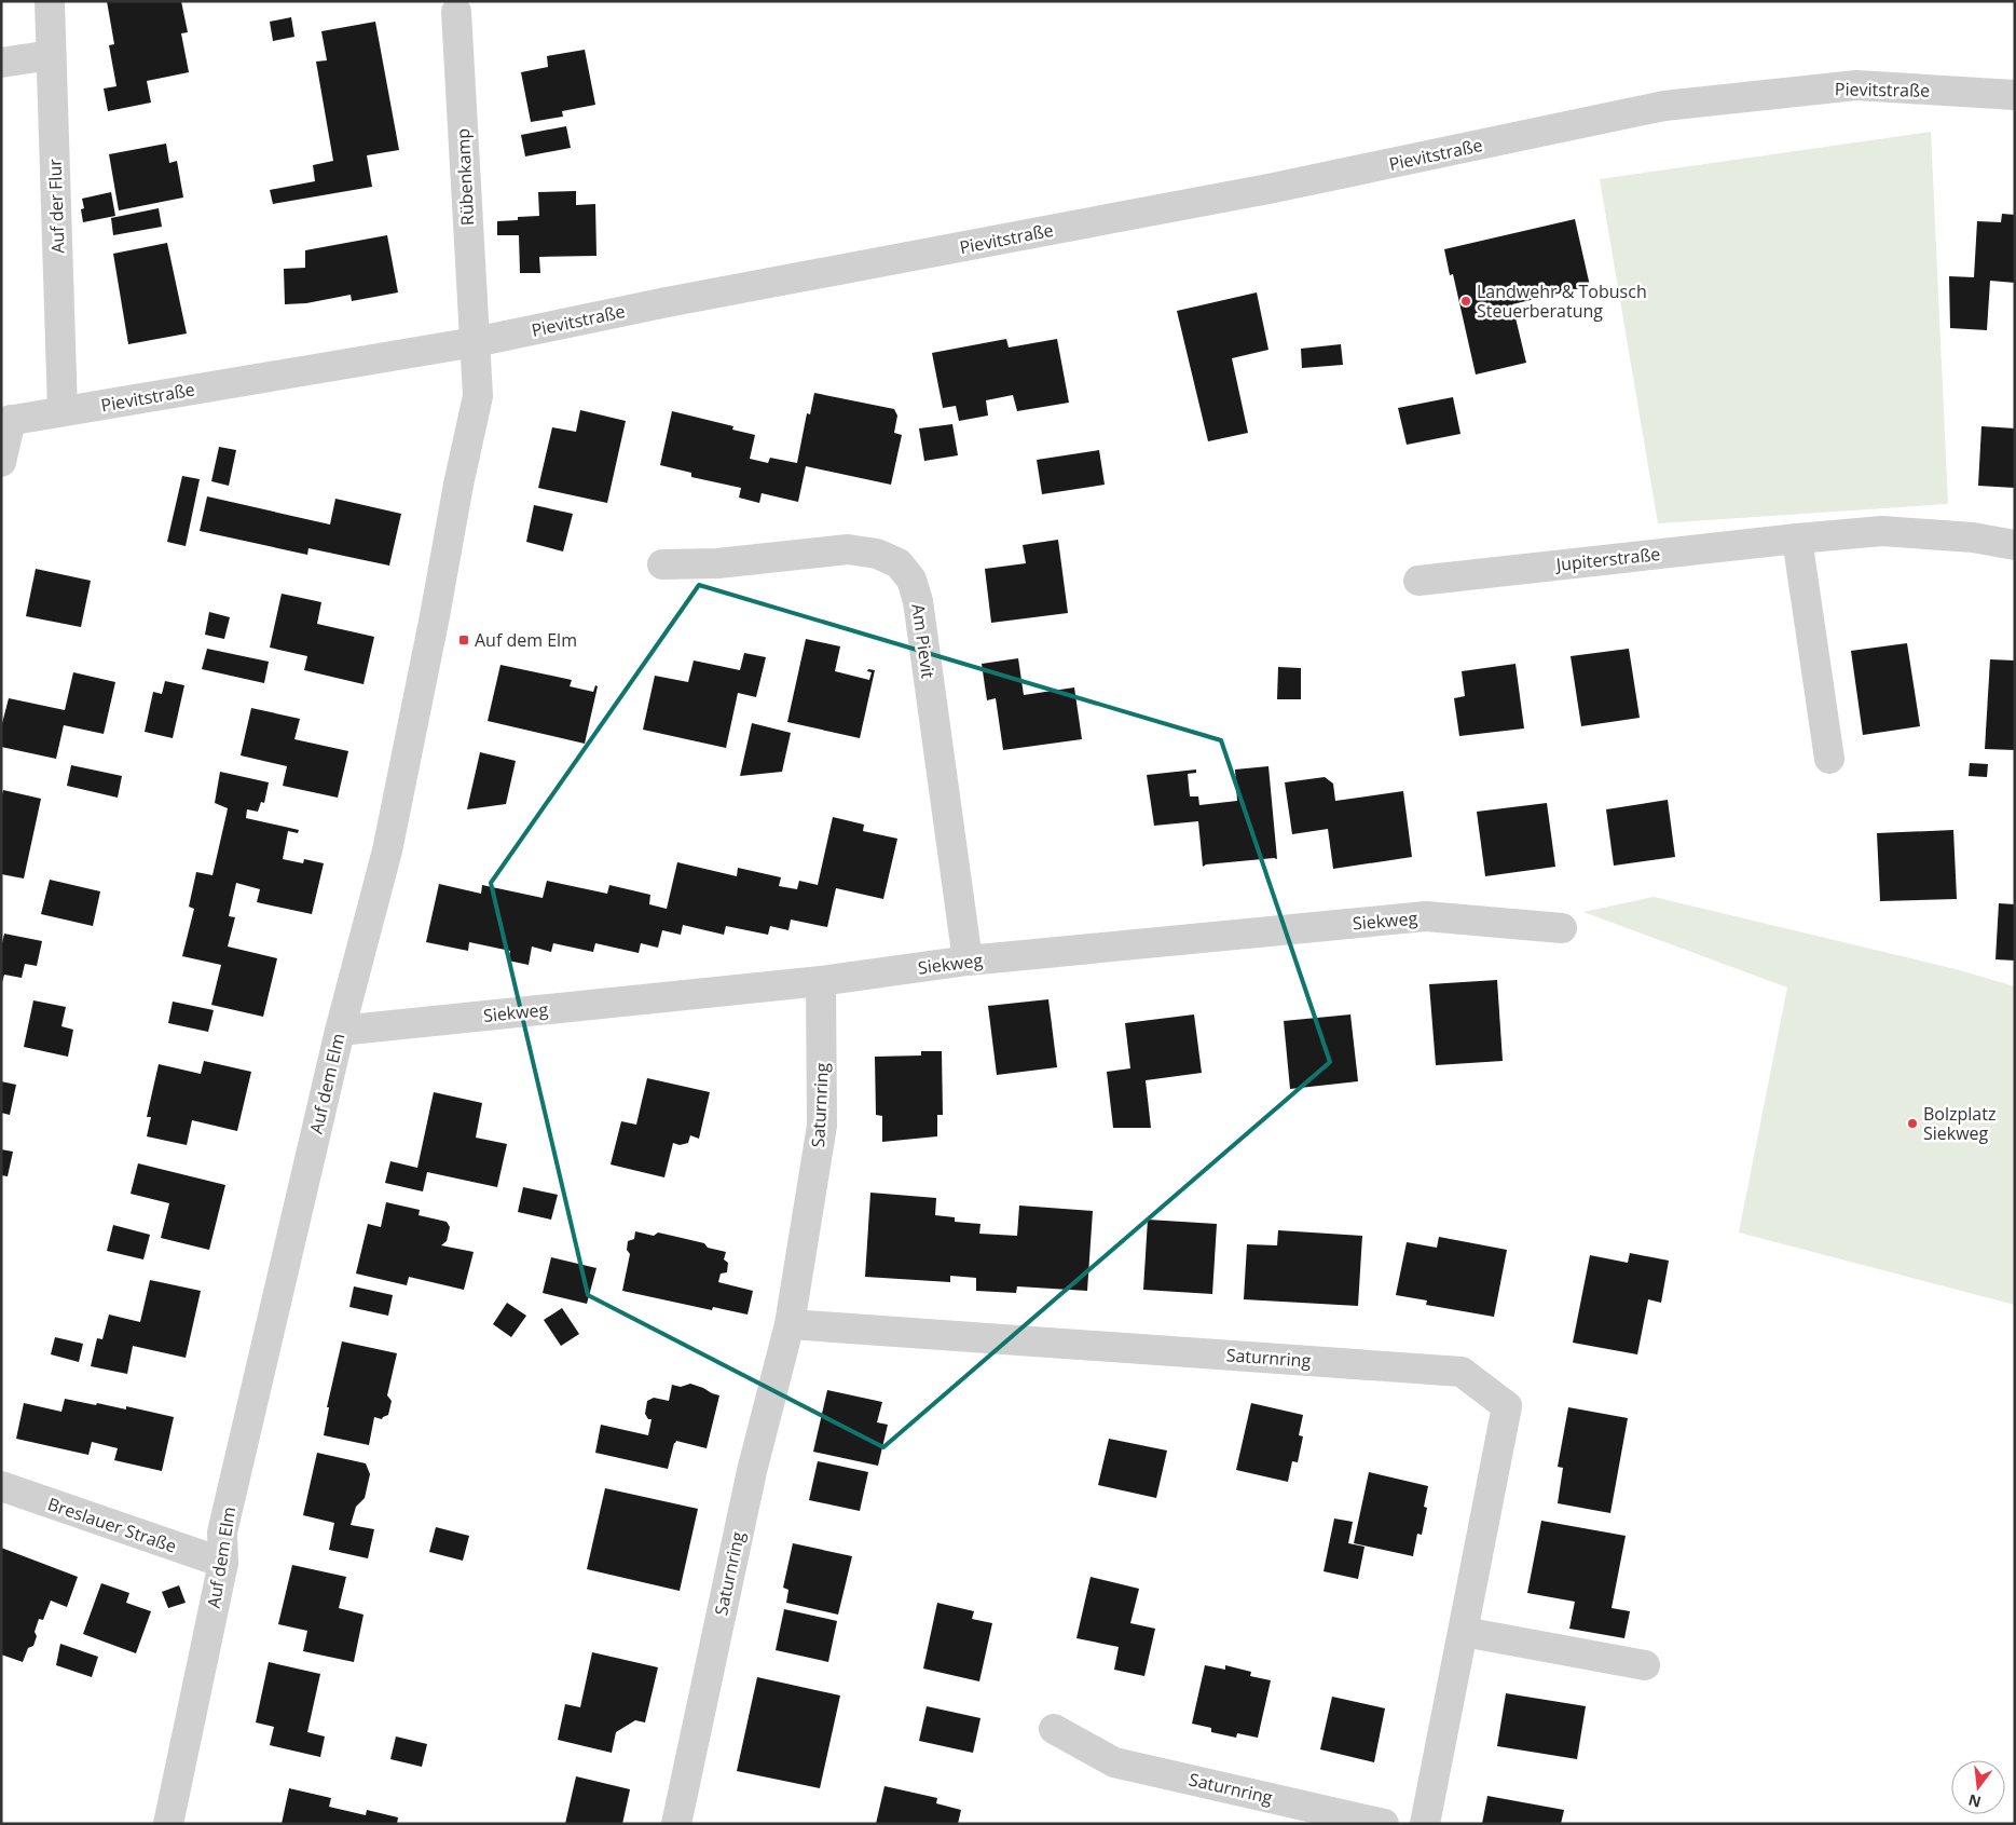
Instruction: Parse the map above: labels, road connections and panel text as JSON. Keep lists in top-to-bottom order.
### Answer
{
  "streets": {
    "street": [
      "Pievitstraße",
      "Rübenkamp",
      "Auf der Flur",
      "Jupiterstraße",
      "Am Pievit",
      "Siekweg",
      "Auf dem Elm",
      "Saturnring",
      "Breslauer Straße"
    ]
  },
  "crossings": [
    ["Pievitstraße", "Rübenkamp"],
    ["Pievitstraße", "Auf der Flur"],
    ["Pievitstraße", "Auf dem Elm"],
    ["Rübenkamp", "Auf dem Elm"],
    ["Am Pievit", "Siekweg"],
    ["Siekweg", "Auf dem Elm"],
    ["Siekweg", "Saturnring"],
    ["Auf dem Elm", "Breslauer Straße"]
  ],
  "places": {
    "other": ["Landwehr & Tobusch Steuerberatung", "Bolzplatz Siekweg"],
    "transit": ["Auf dem Elm"]
  },
  "north": "bottom"
}
